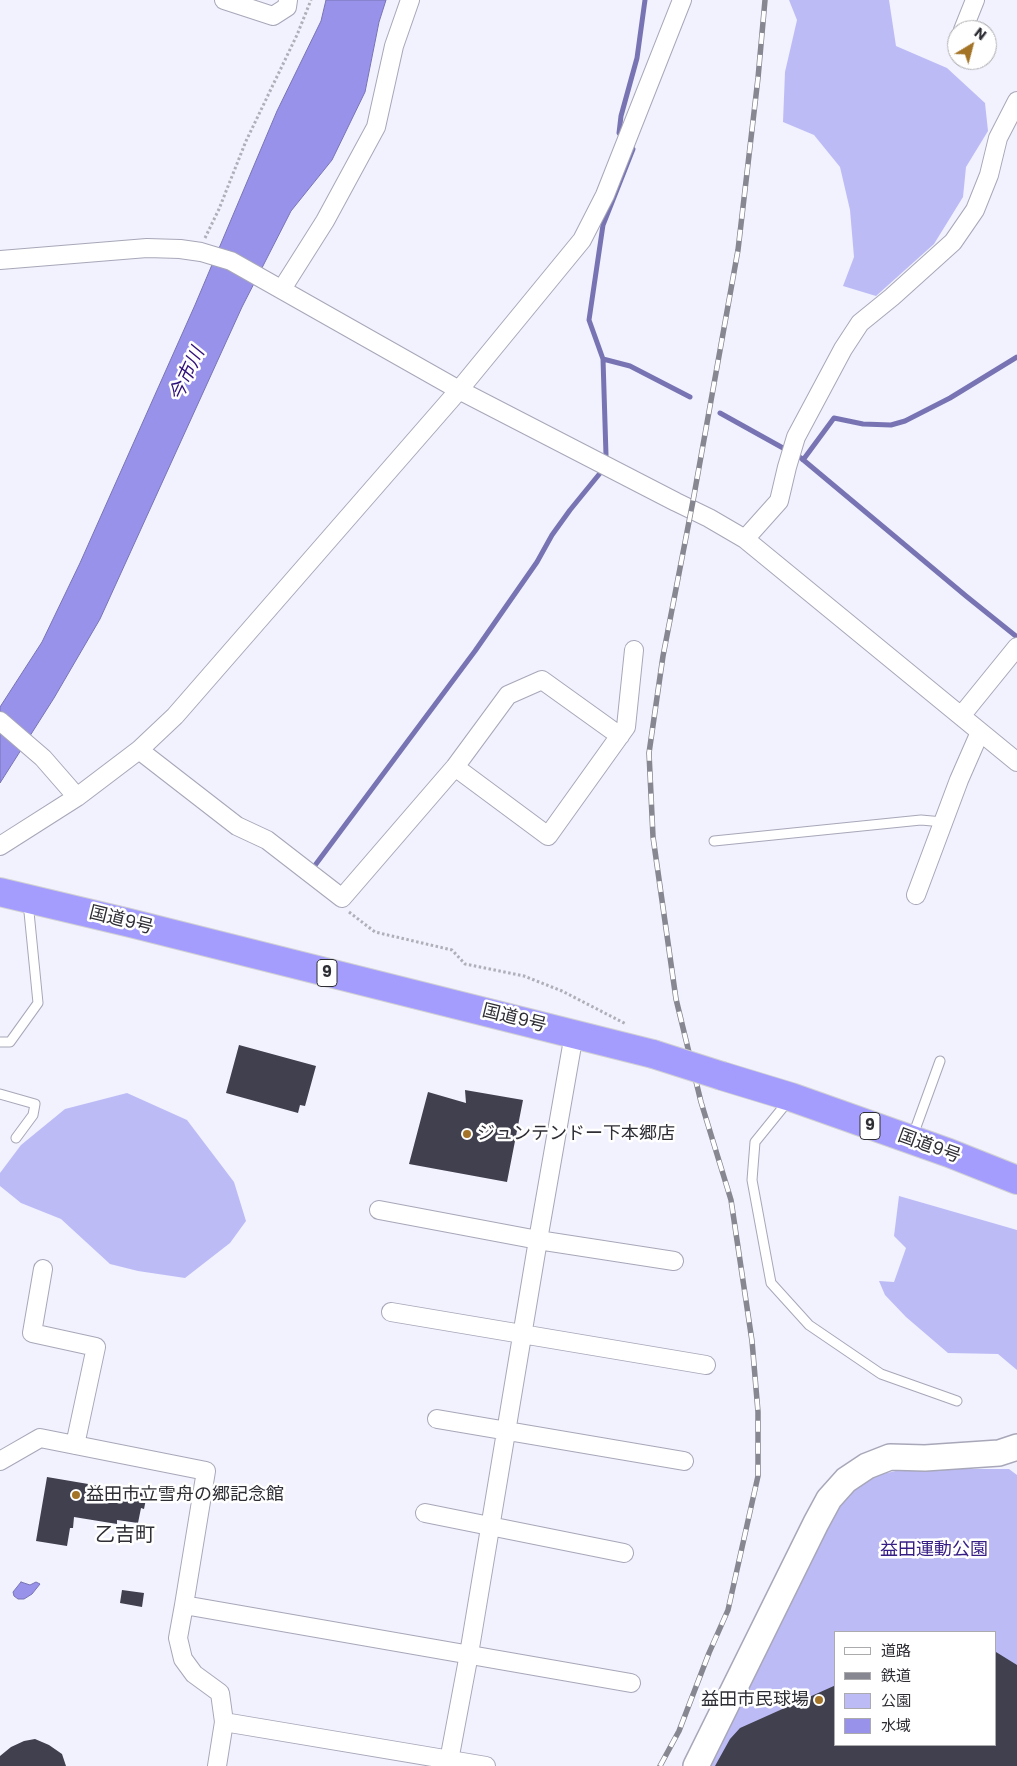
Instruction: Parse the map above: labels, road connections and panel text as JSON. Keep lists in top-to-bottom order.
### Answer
{
  "streets": {
    "highway": ["国道9号", "9"]
  },
  "districts": ["乙吉町"],
  "water": ["今市川"],
  "parks": ["益田運動公園"],
  "places": ["ジュンテンドー下本郷店", "益田市立雪舟の郷記念館", "益田市民球場"],
  "legend": [
    "道路",
    "鉄道",
    "公園",
    "水域"
  ],
  "north": "top right"
}
